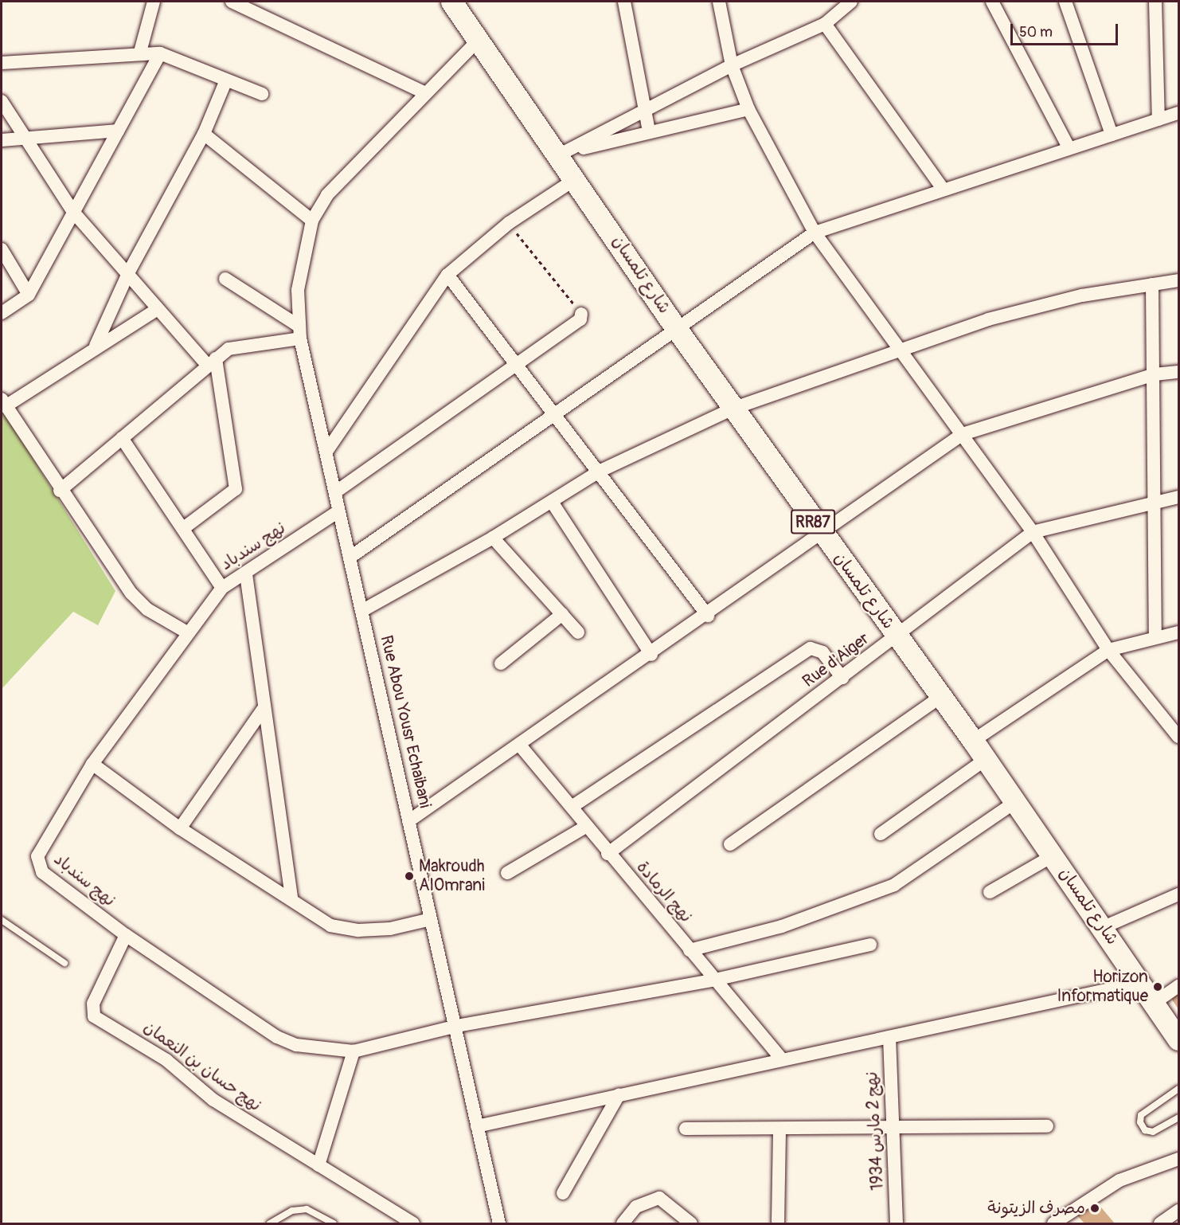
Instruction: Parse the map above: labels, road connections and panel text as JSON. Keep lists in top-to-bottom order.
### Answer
{
  "streets": {
    "main road": ["شارع تلمسان", "RR87"],
    "street": [
      "نهج سندباد",
      "Rue d'Aiger",
      "Rue Abou Yousr Echaibani",
      "نهج الرمادة",
      "نهج حسان بن النعمان",
      "نهج 2 مارس 1934"
    ]
  },
  "crossings": [
    ["شارع تلمسان", "Rue d'Aiger"],
    ["شارع تلمسان", "Rue Abou Yousr Echaibani"],
    ["نهج سندباد", "Rue Abou Yousr Echaibani"],
    ["نهج سندباد", "نهج الرمادة"],
    ["نهج سندباد", "نهج حسان بن النعمان"],
    ["Rue d'Aiger", "نهج الرمادة"]
  ],
  "places": ["Makroudh AlOmrani", "Horizon Informatique", "مصرف الزيتونة"],
  "scale_bar": "50 m"
}
